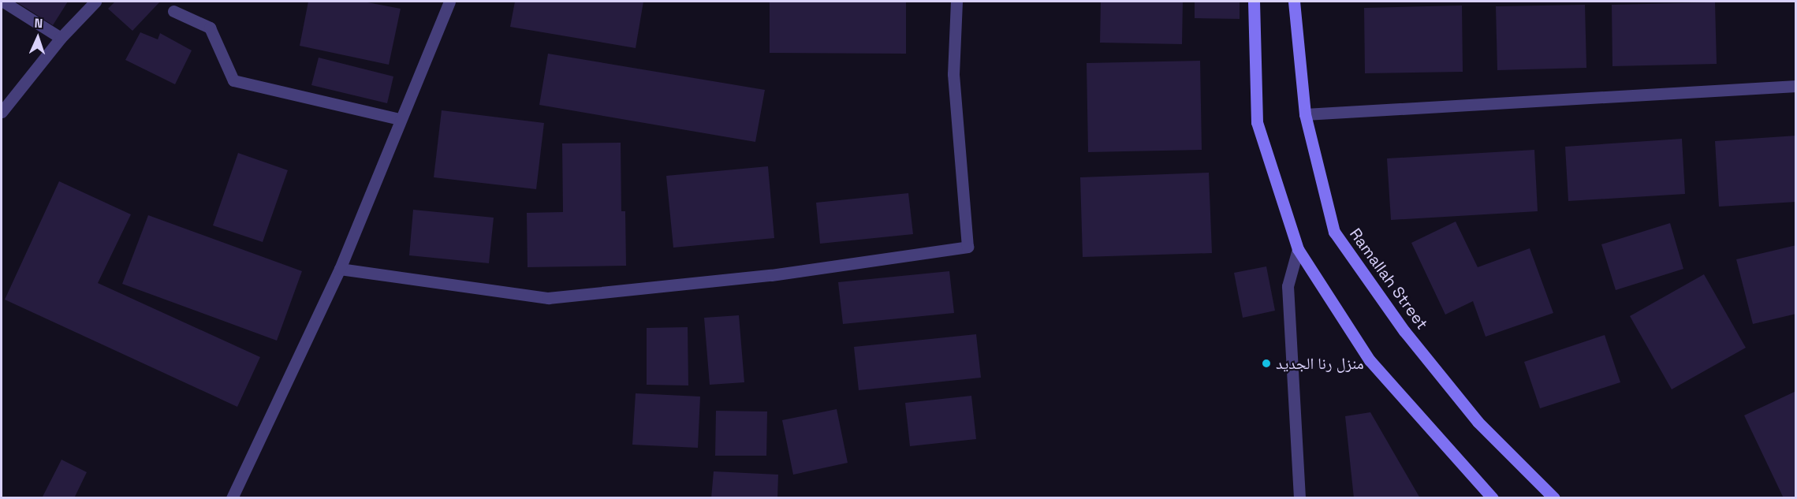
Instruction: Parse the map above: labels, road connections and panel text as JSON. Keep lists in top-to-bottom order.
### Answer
{
  "streets": {
    "main road": ["Ramallah Street"]
  },
  "places": ["منزل رنا الجديد"],
  "north": "top"
}
